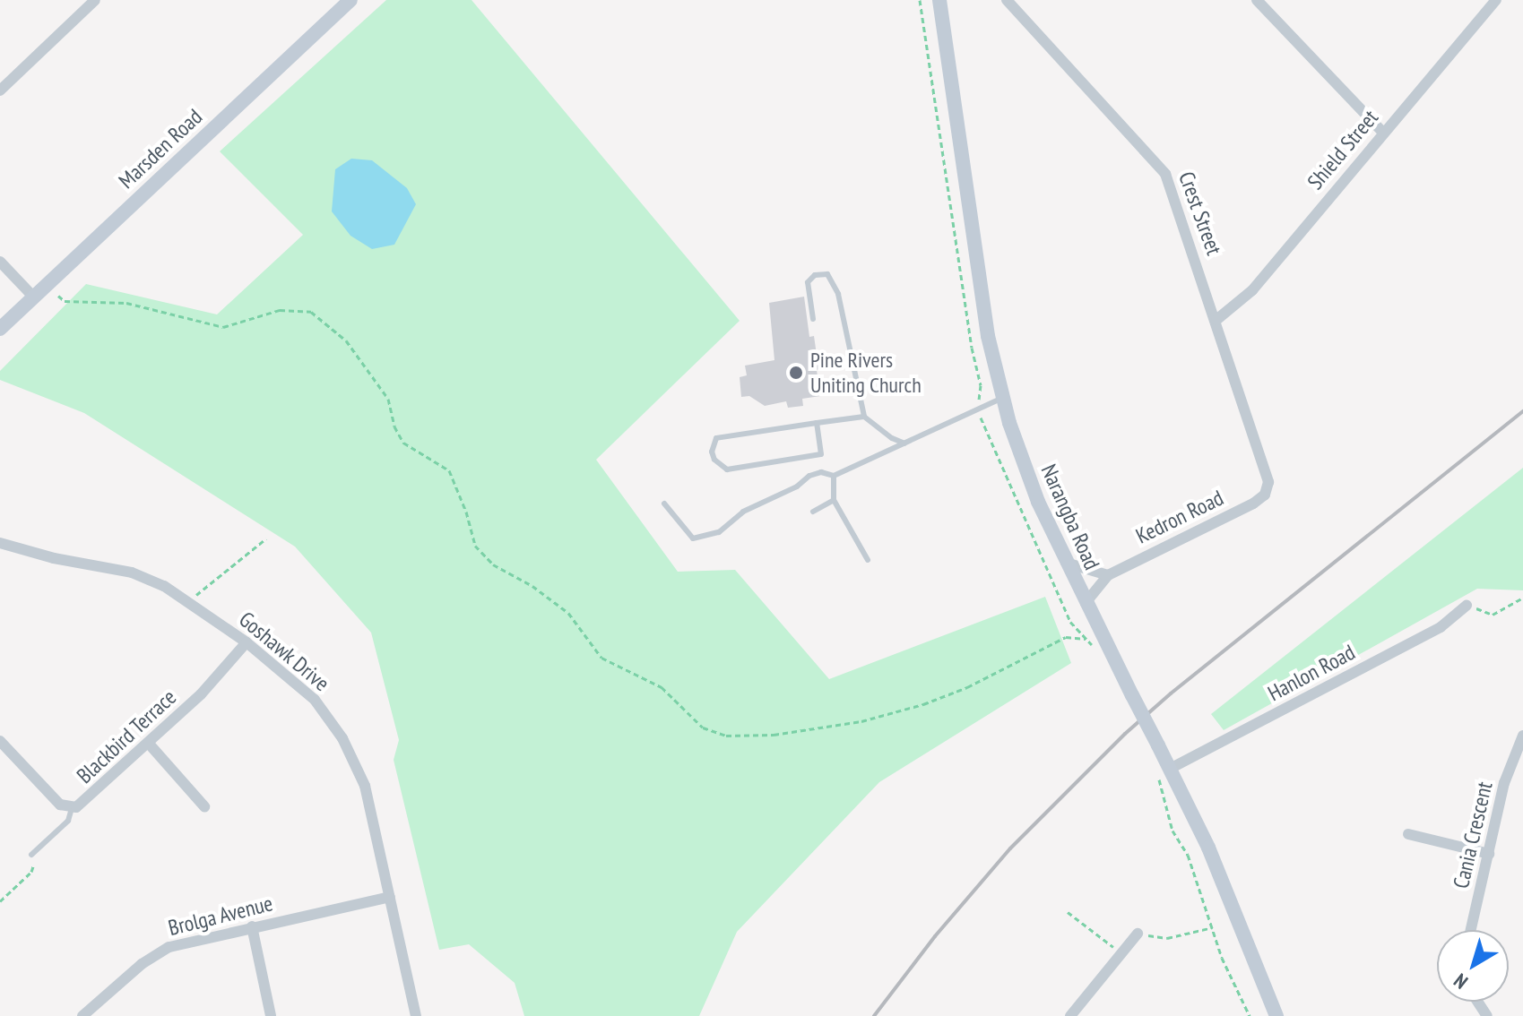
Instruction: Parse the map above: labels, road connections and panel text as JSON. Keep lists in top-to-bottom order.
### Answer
{
  "streets": {
    "main road": ["Marsden Road", "Narangba Road"],
    "street": [
      "Shield Street",
      "Crest Street",
      "Kedron Road",
      "Goshawk Drive",
      "Hanlon Road",
      "Blackbird Terrace",
      "Cania Crescent",
      "Brolga Avenue"
    ]
  },
  "crossings": [
    ["Shield Street", "Crest Street"],
    ["Crest Street", "Kedron Road"],
    ["Narangba Road", "Kedron Road"],
    ["Narangba Road", "Hanlon Road"],
    ["Goshawk Drive", "Blackbird Terrace"],
    ["Goshawk Drive", "Brolga Avenue"]
  ],
  "places": ["Pine Rivers Uniting Church"],
  "north": "bottom left"
}
